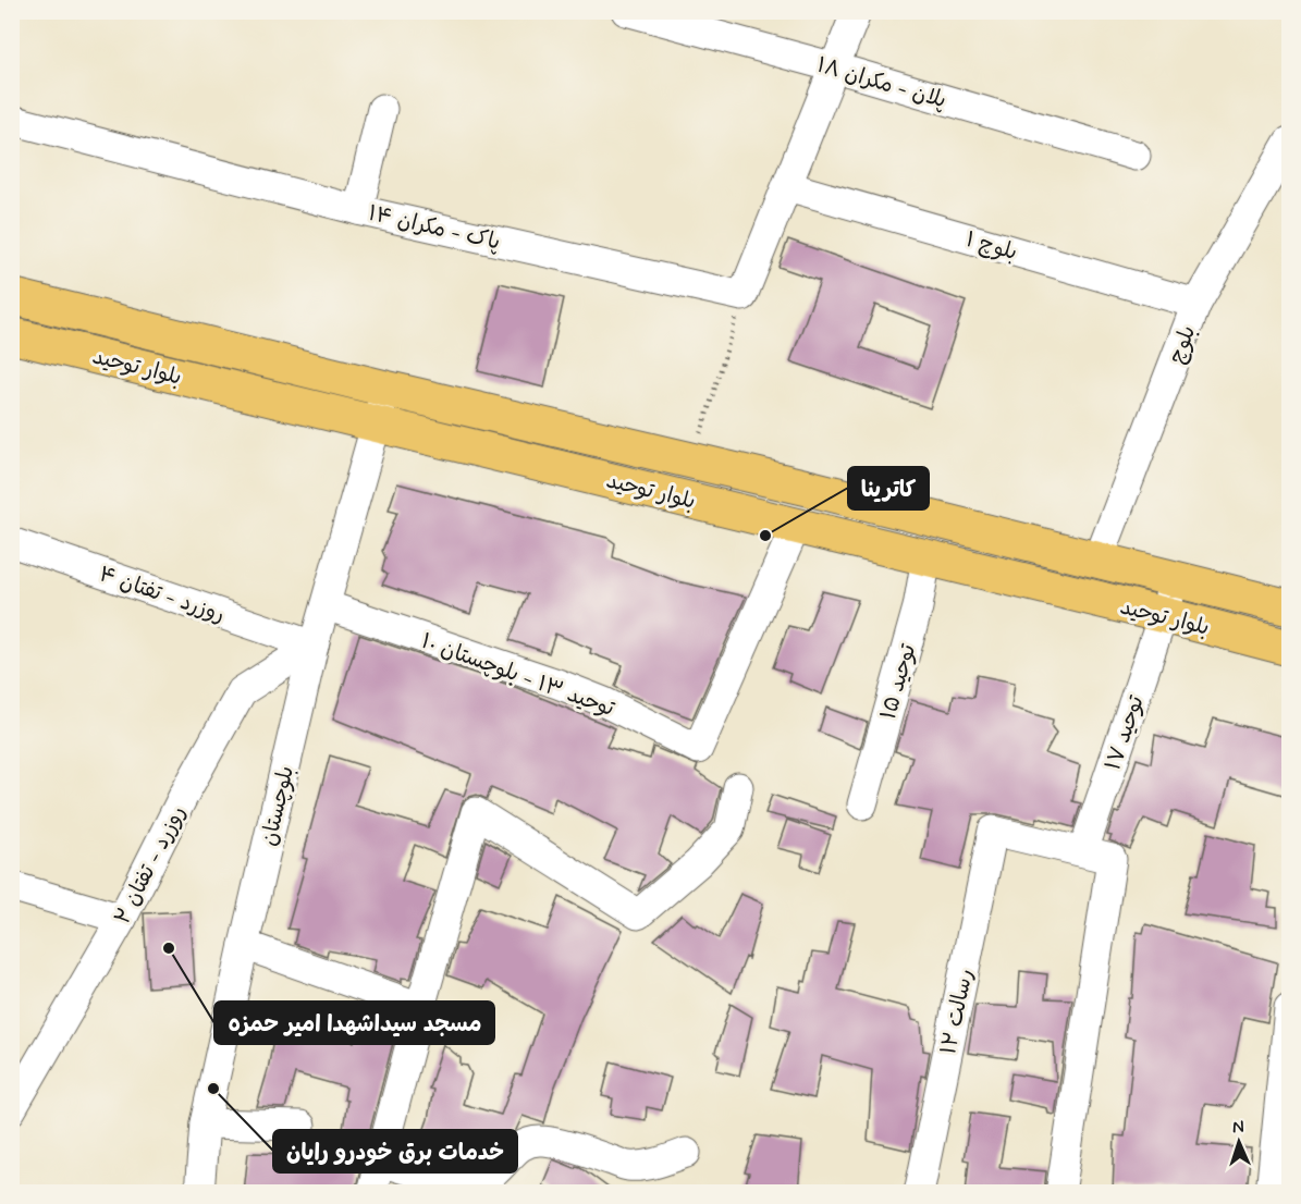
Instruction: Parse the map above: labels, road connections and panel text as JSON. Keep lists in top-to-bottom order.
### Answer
{
  "streets": {
    "main road": ["بلوار توحید"],
    "street": [
      "پلان - مکران ۱۸",
      "پاک - مکران ۱۴",
      "بلوچ ۱",
      "بلوچ",
      "روزرد - تفتان ۴",
      "توحید ۱۳ - بلوچستان ۱۰",
      "توحید ۱۵",
      "توحید ۱۷",
      "بلوچستان",
      "روزرد - تفتان ۲",
      "رسالت ۱۲"
    ]
  },
  "crossings": [
    ["بلوچ ۱", "بلوچ"],
    ["بلوچ", "بلوار توحید"],
    ["بلوار توحید", "توحید ۱۳ - بلوچستان ۱۰"],
    ["بلوار توحید", "توحید ۱۵"],
    ["بلوار توحید", "توحید ۱۷"],
    ["بلوار توحید", "بلوچستان"],
    ["روزرد - تفتان ۴", "بلوچستان"],
    ["روزرد - تفتان ۴", "روزرد - تفتان ۲"],
    ["توحید ۱۳ - بلوچستان ۱۰", "بلوچستان"],
    ["توحید ۱۷", "رسالت ۱۲"],
    ["بلوچستان", "روزرد - تفتان ۲"]
  ],
  "places": ["کاترینا", "مسجد سیداشهدا امیر حمزه", "خدمات برق خودرو رایان"],
  "north": "top"
}
